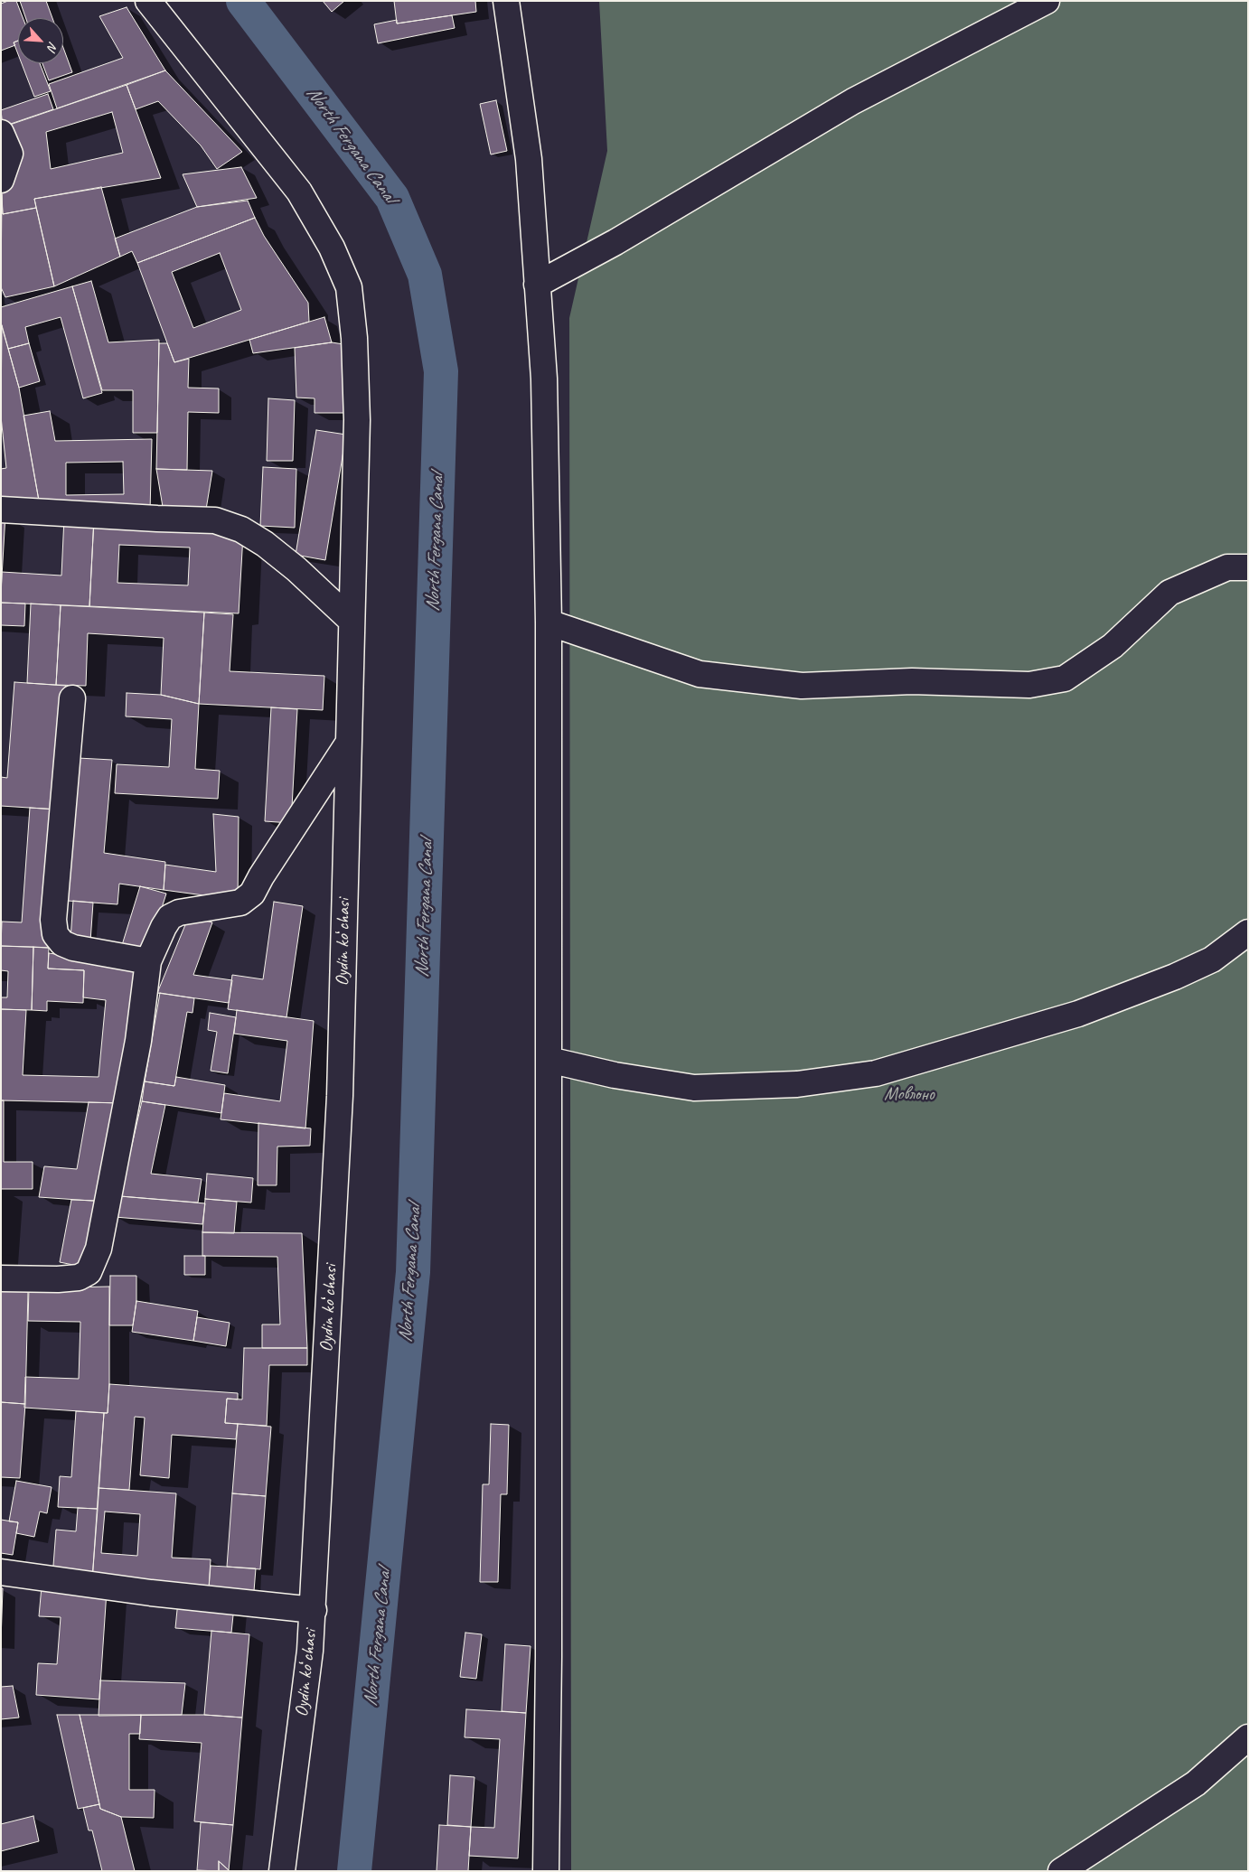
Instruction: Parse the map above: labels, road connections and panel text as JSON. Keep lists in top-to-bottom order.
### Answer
{
  "streets": {
    "street": ["Oydin koʻchasi"]
  },
  "water": ["North Fergana Canal"],
  "parks": ["Мовлоно"],
  "north": "bottom right"
}
